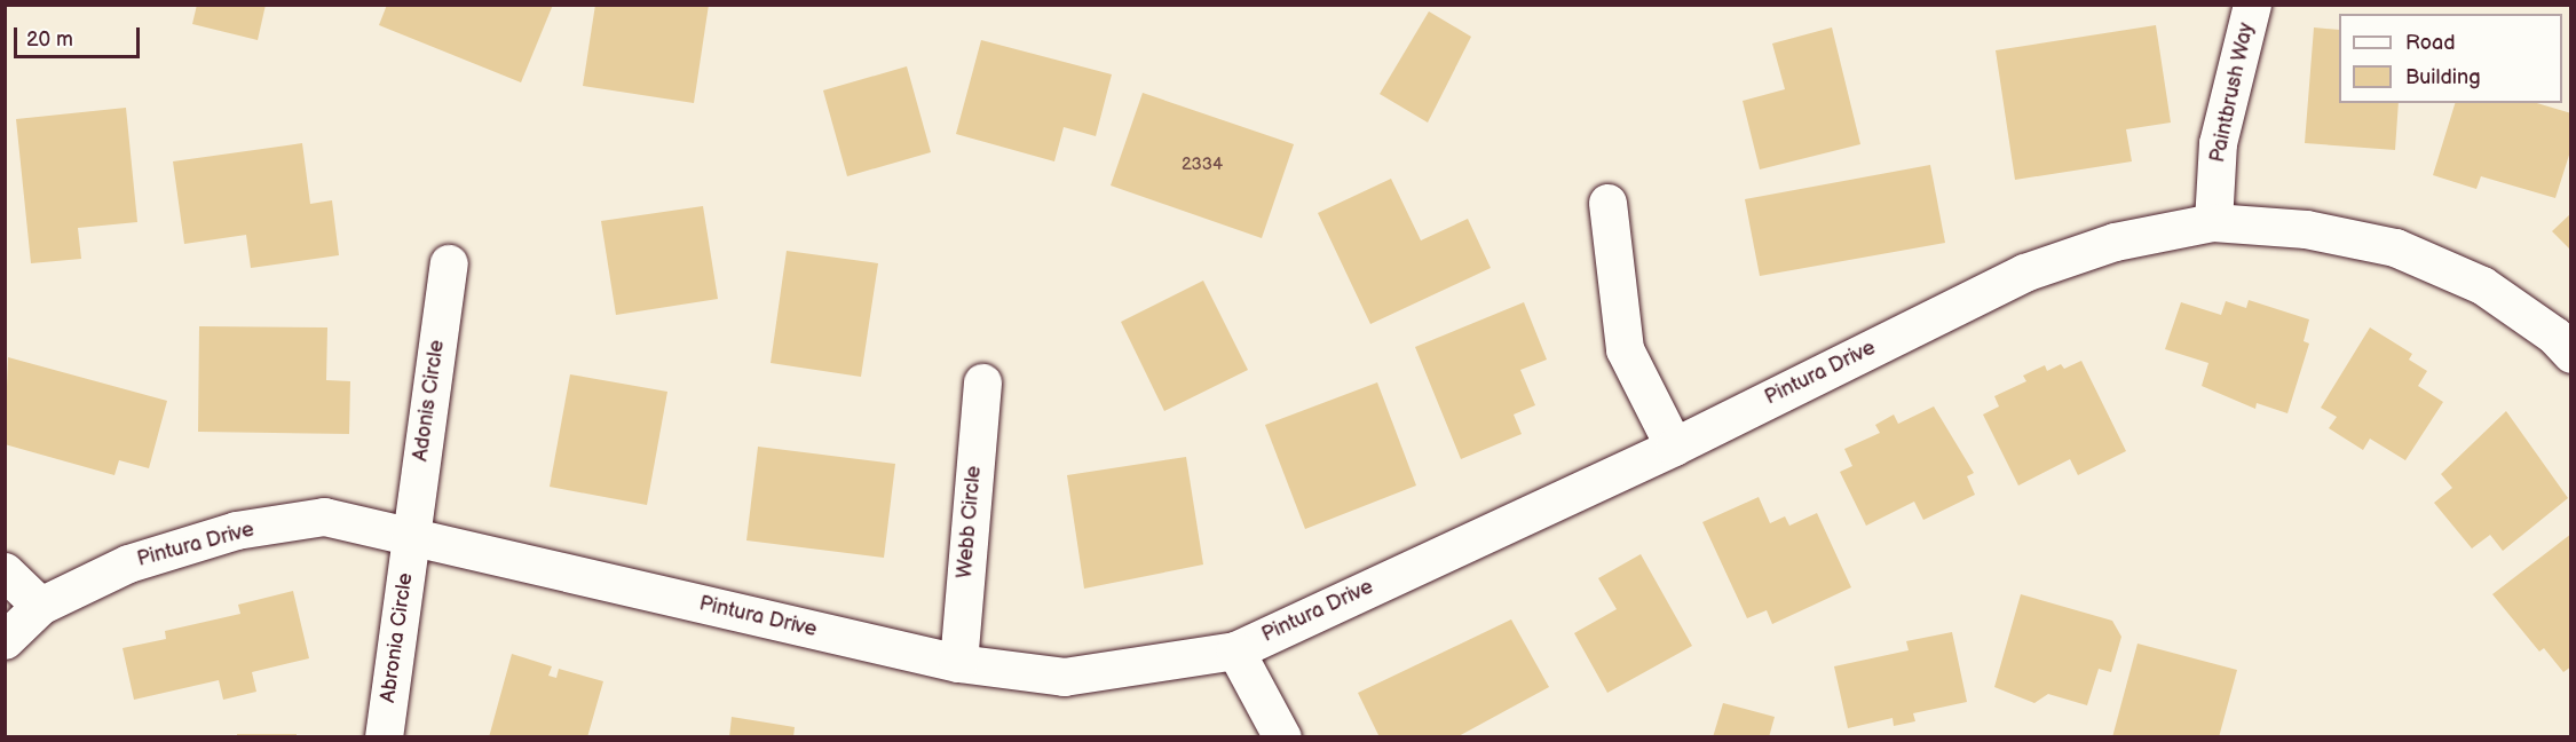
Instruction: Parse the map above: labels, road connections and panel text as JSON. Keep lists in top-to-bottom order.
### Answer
{
  "streets": {
    "street": [
      "Paintbrush Way",
      "Pintura Drive",
      "Adonis Circle",
      "Webb Circle",
      "Abronia Circle"
    ]
  },
  "crossings": [
    ["Paintbrush Way", "Pintura Drive"],
    ["Pintura Drive", "Adonis Circle"],
    ["Pintura Drive", "Webb Circle"],
    ["Pintura Drive", "Abronia Circle"],
    ["Adonis Circle", "Abronia Circle"]
  ],
  "house_numbers": ["2334"],
  "legend": ["Road", "Building"],
  "scale_bar": "20 m"
}
